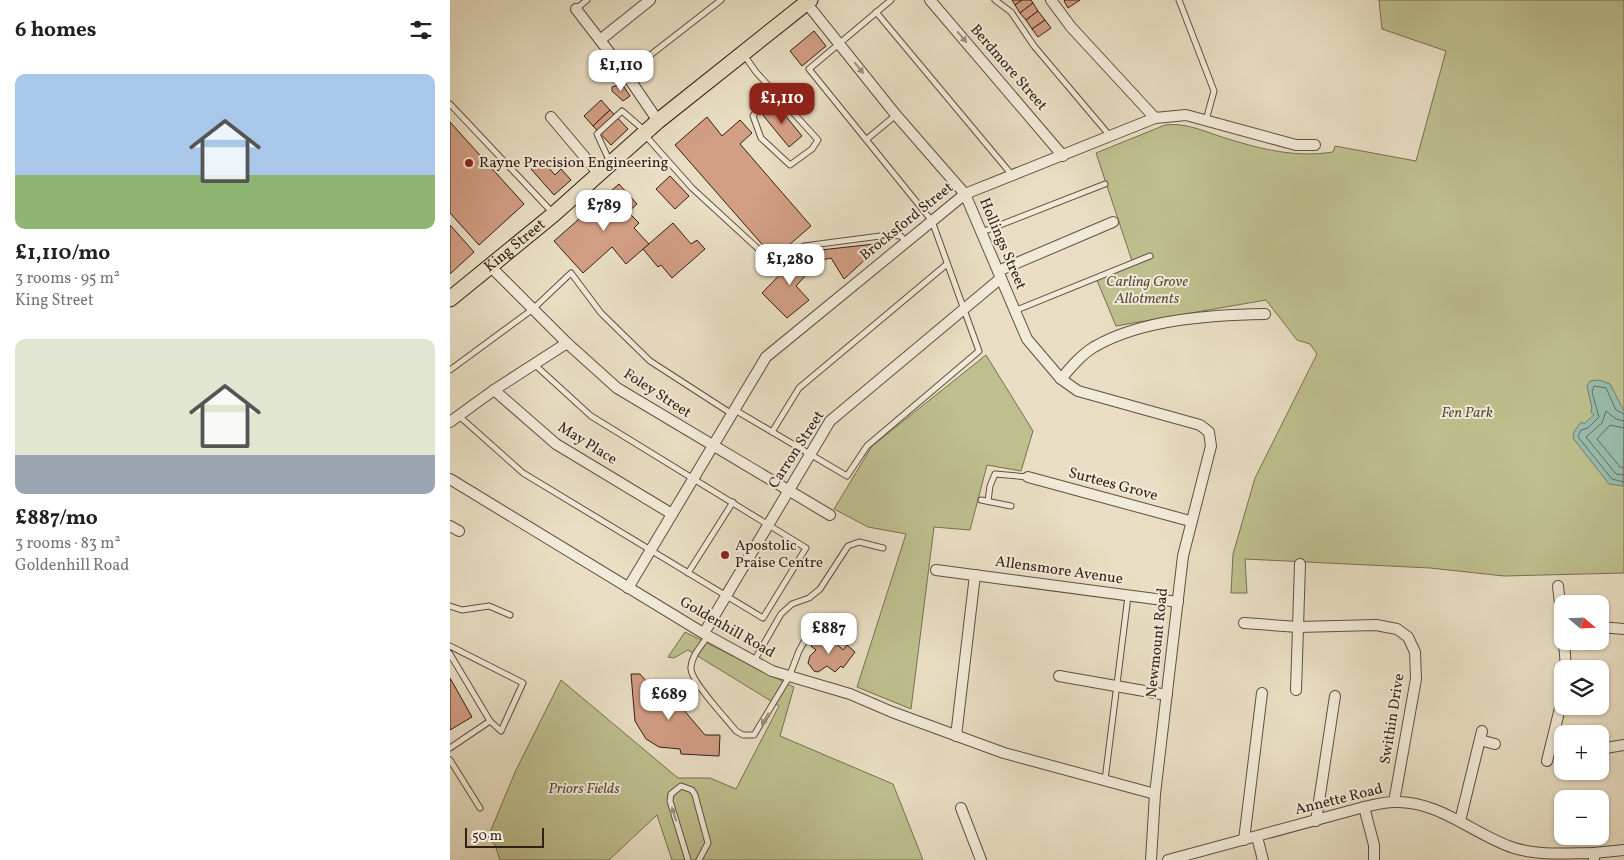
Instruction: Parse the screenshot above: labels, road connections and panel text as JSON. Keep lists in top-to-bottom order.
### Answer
{
  "streets": {
    "main road": ["King Street"],
    "street": [
      "Berdmore Street",
      "Brocksford Street",
      "Hollings Street",
      "Foley Street",
      "May Place",
      "Carron Street",
      "Surtees Grove",
      "Allensmore Avenue",
      "Goldenhill Road",
      "Newmount Road",
      "Swithin Drive",
      "Annette Road"
    ]
  },
  "crossings": [
    ["Berdmore Street", "Brocksford Street"],
    ["Brocksford Street", "Hollings Street"],
    ["Brocksford Street", "Foley Street"],
    ["Brocksford Street", "May Place"],
    ["Brocksford Street", "Goldenhill Road"],
    ["Hollings Street", "King Street"],
    ["Hollings Street", "Carron Street"],
    ["Hollings Street", "Newmount Road"],
    ["King Street", "Foley Street"],
    ["Foley Street", "Carron Street"],
    ["Carron Street", "Goldenhill Road"],
    ["Surtees Grove", "Newmount Road"],
    ["Allensmore Avenue", "Newmount Road"],
    ["Goldenhill Road", "Newmount Road"],
    ["Swithin Drive", "Annette Road"]
  ],
  "one_way": ["Berdmore Street"],
  "parks": ["Carling Grove Allotments", "Fen Park", "Priors Fields"],
  "places": ["Rayne Precision Engineering", "Apostolic Praise Centre"],
  "scale_bar": "50 m",
  "north": "right",
  "page": {
    "heading": "6 homes",
    "price": [
      "£1,110",
      "£1,110",
      "£789",
      "£1,280",
      "£887",
      "£689"
    ],
    "list": [
      {
        "name": "£1,110/mo",
        "note": "3 rooms · 95 m² · King Street"
      },
      {
        "name": "£887/mo",
        "note": "3 rooms · 83 m² · Goldenhill Road"
      }
    ],
    "map_buttons": ["+", "−"],
    "scale": "50 m"
  }
}
